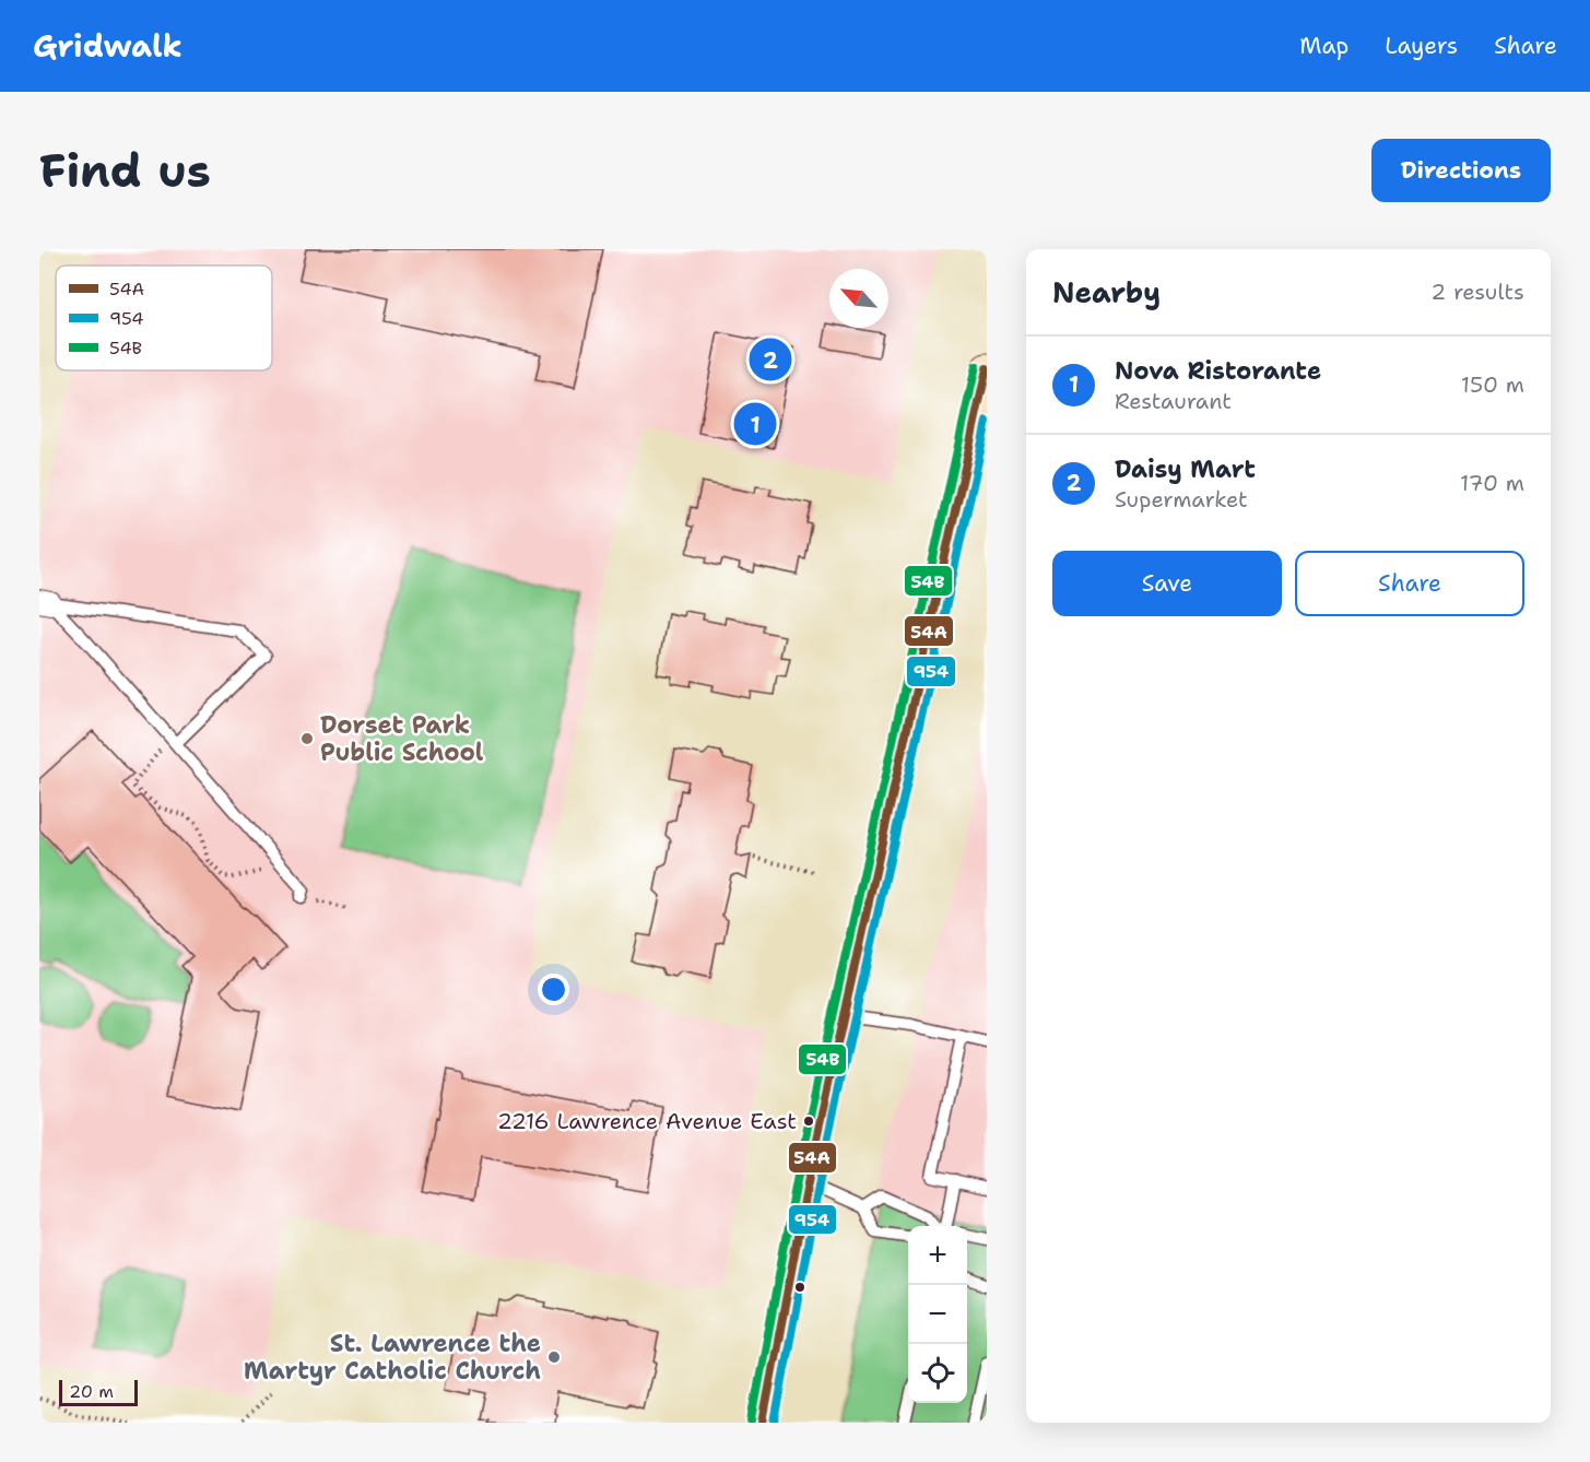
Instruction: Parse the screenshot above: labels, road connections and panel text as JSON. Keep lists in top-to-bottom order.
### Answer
{
  "places": ["Dorset Park Public School", "2216 Lawrence Avenue East", "St. Lawrence the Martyr Catholic Church"],
  "lines": ["transit line 54B", "transit line 54A", "transit line 954"],
  "legend": ["54A", "954", "54B"],
  "scale_bar": "20 m",
  "north": "top left",
  "page": {
    "header": "Gridwalk",
    "nav": ["Map", "Layers", "Share"],
    "buttons": [
      "Directions",
      ["Save", "Share"]
    ],
    "title": "Find us",
    "heading": ["Nearby", "2 results"],
    "list": [
      {
        "mark": "1",
        "name": "Nova Ristorante",
        "note": "Restaurant",
        "value": "150 m"
      },
      {
        "mark": "2",
        "name": "Daisy Mart",
        "note": "Supermarket",
        "value": "170 m"
      }
    ],
    "pins": ["2", "1"],
    "map_buttons": ["+", "−"],
    "scale": "20 m"
  }
}
